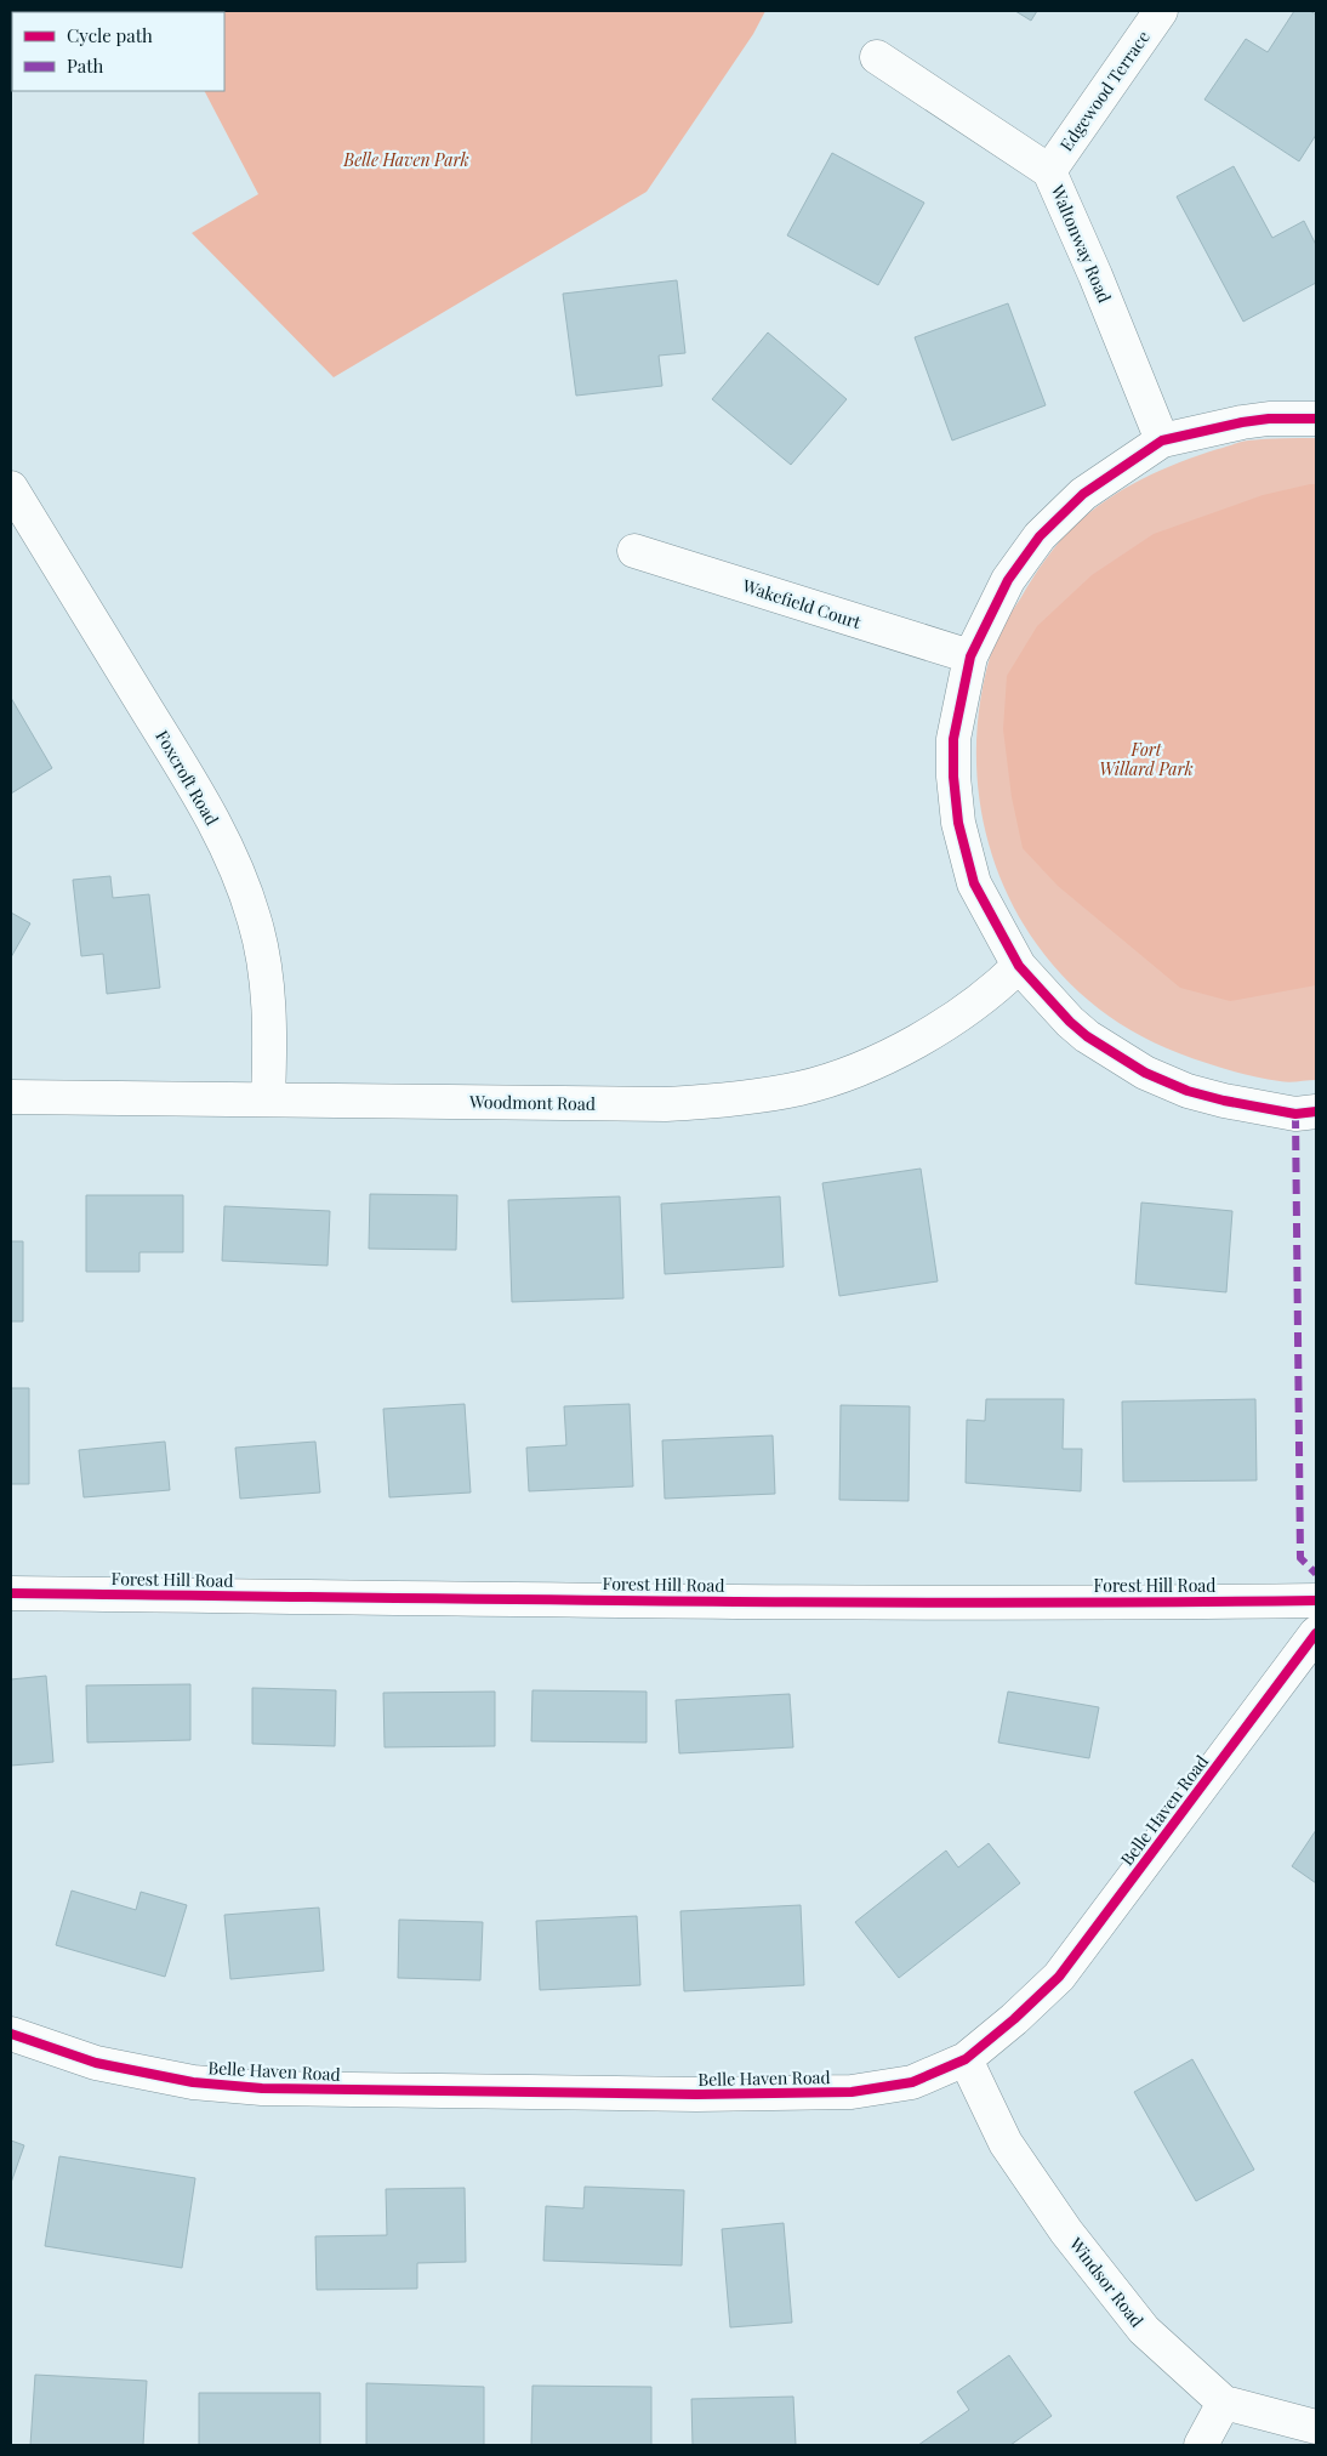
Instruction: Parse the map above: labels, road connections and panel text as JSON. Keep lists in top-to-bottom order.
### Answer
{
  "streets": {
    "street": [
      "Edgewood Terrace",
      "Waltonway Road",
      "Wakefield Court",
      "Foxcroft Road",
      "Woodmont Road",
      "Forest Hill Road",
      "Belle Haven Road",
      "Windsor Road"
    ]
  },
  "crossings": [
    ["Edgewood Terrace", "Waltonway Road"],
    ["Foxcroft Road", "Woodmont Road"],
    ["Belle Haven Road", "Windsor Road"]
  ],
  "parks": ["Belle Haven Park", "Fort Willard Park"],
  "legend": ["Cycle path", "Path"]
}
